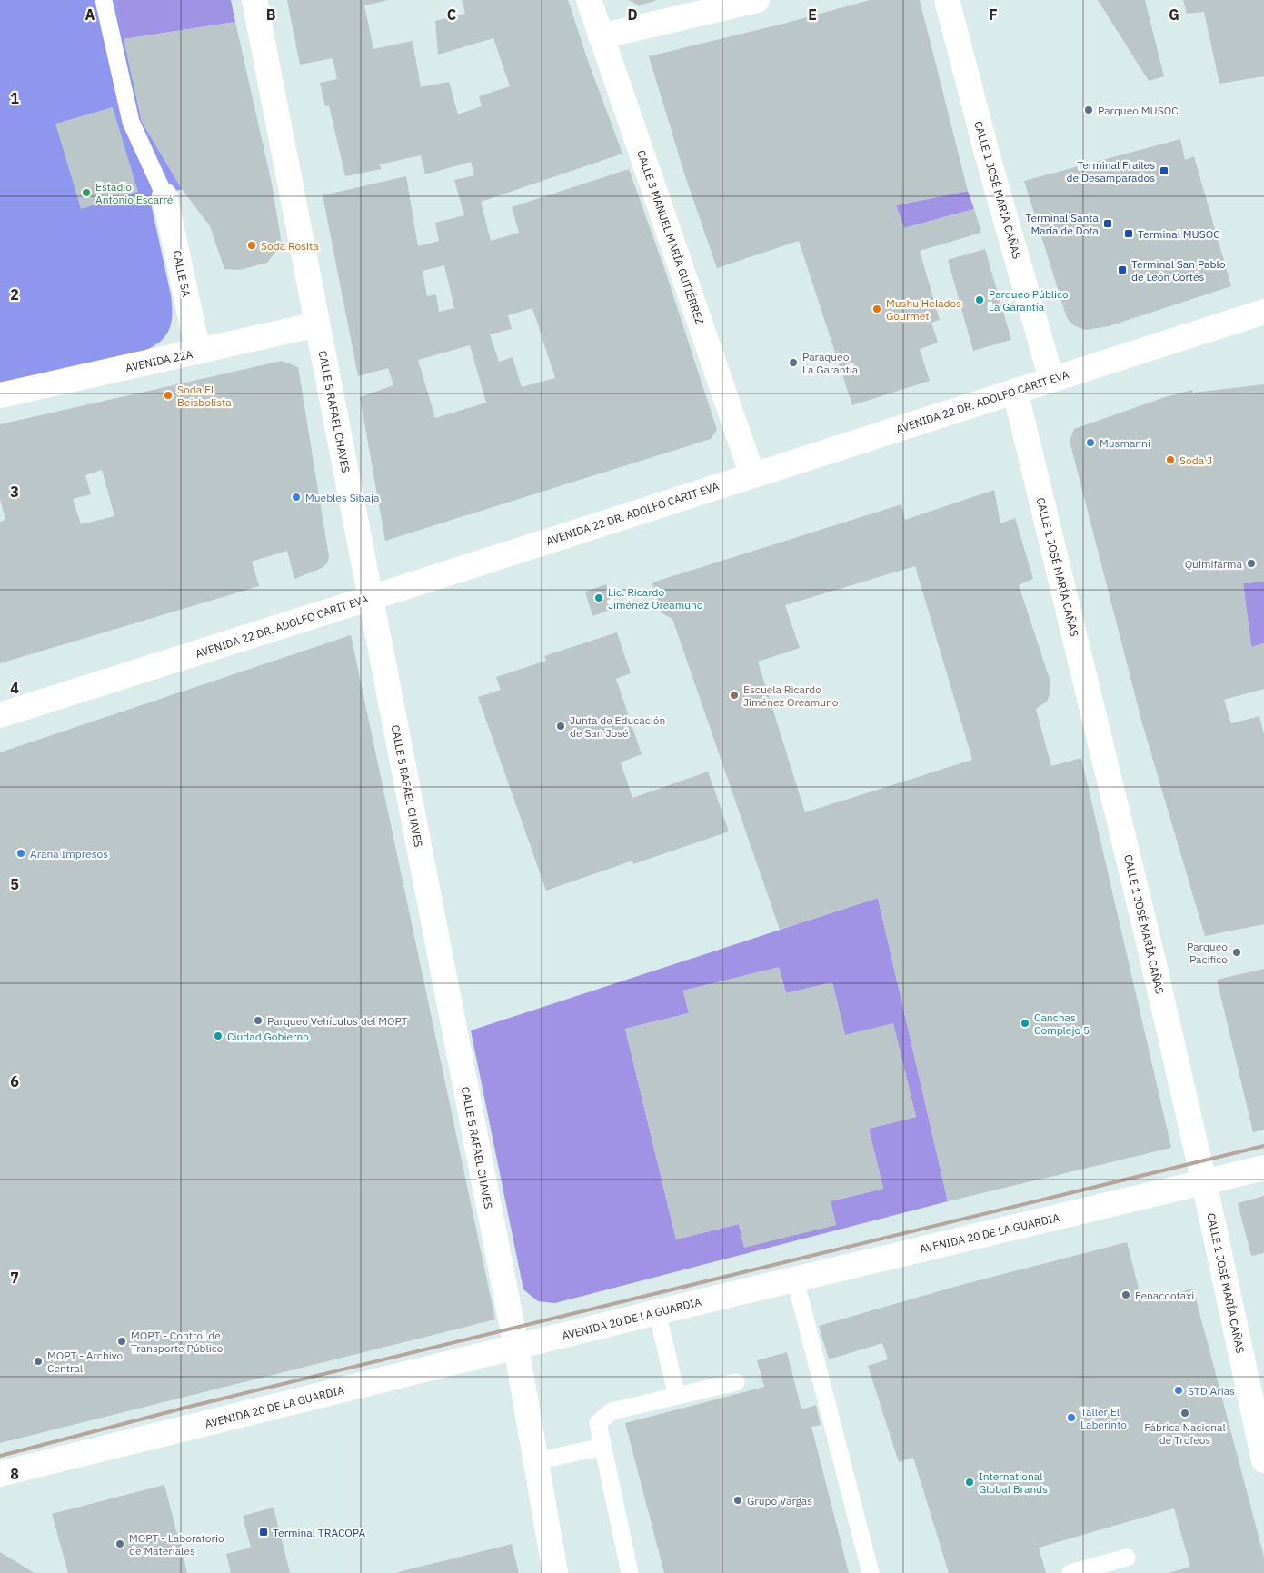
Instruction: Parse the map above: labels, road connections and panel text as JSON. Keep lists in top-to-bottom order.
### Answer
{
  "streets": {
    "street": [
      "CALLE 1 JOSÉ MARÍA CAÑAS",
      "CALLE 3 MANUEL MARÍA GUTIÉRREZ",
      "CALLE 5A",
      "AVENIDA 22A",
      "AVENIDA 22 DR. ADOLFO CARIT EVA",
      "CALLE 5 RAFAEL CHAVES",
      "AVENIDA 20 DE LA GUARDIA"
    ]
  },
  "crossings": [
    ["CALLE 1 JOSÉ MARÍA CAÑAS", "AVENIDA 22 DR. ADOLFO CARIT EVA"],
    ["CALLE 1 JOSÉ MARÍA CAÑAS", "AVENIDA 20 DE LA GUARDIA"],
    ["CALLE 3 MANUEL MARÍA GUTIÉRREZ", "AVENIDA 22 DR. ADOLFO CARIT EVA"],
    ["CALLE 5A", "AVENIDA 22A"],
    ["AVENIDA 22A", "CALLE 5 RAFAEL CHAVES"],
    ["AVENIDA 22 DR. ADOLFO CARIT EVA", "CALLE 5 RAFAEL CHAVES"],
    ["CALLE 5 RAFAEL CHAVES", "AVENIDA 20 DE LA GUARDIA"]
  ],
  "places": {
    "other": [
      "Parqueo MUSOC",
      "Estadio Antonio Escarré",
      "Soda Rosita",
      "Parqueo Público La Garantía",
      "Mushu Helados Gourmet",
      "Paraqueo La Garantía",
      "Soda El Beisbolista",
      "Musmanni",
      "Soda J",
      "Muebles Sibaja",
      "Quimifarma",
      "Lic. Ricardo Jiménez Oreamuno",
      "Escuela Ricardo Jiménez Oreamuno",
      "Junta de Educación de San José",
      "Arana Impresos",
      "Parqueo Pacífico",
      "Parqueo Vehículos del MOPT",
      "Canchas Complejo 5",
      "Ciudad Gobierno",
      "Fenacootaxi",
      "MOPT - Control de Transporte Público",
      "MOPT - Archivo Central",
      "STD Arias",
      "Fábrica Nacional de Trofeos",
      "Taller El Laberinto",
      "International Global Brands",
      "Grupo Vargas",
      "MOPT - Laboratorio de Materiales"
    ],
    "transit": [
      "Terminal Frailes de Desamparados",
      "Terminal Santa María de Dota",
      "Terminal MUSOC",
      "Terminal San Pablo de León Cortés",
      "Terminal TRACOPA"
    ]
  },
  "grid": {
    "columns": [
      "A",
      "B",
      "C",
      "D",
      "E",
      "F",
      "G"
    ],
    "rows": [
      "1",
      "2",
      "3",
      "4",
      "5",
      "6",
      "7",
      "8"
    ]
  }
}
